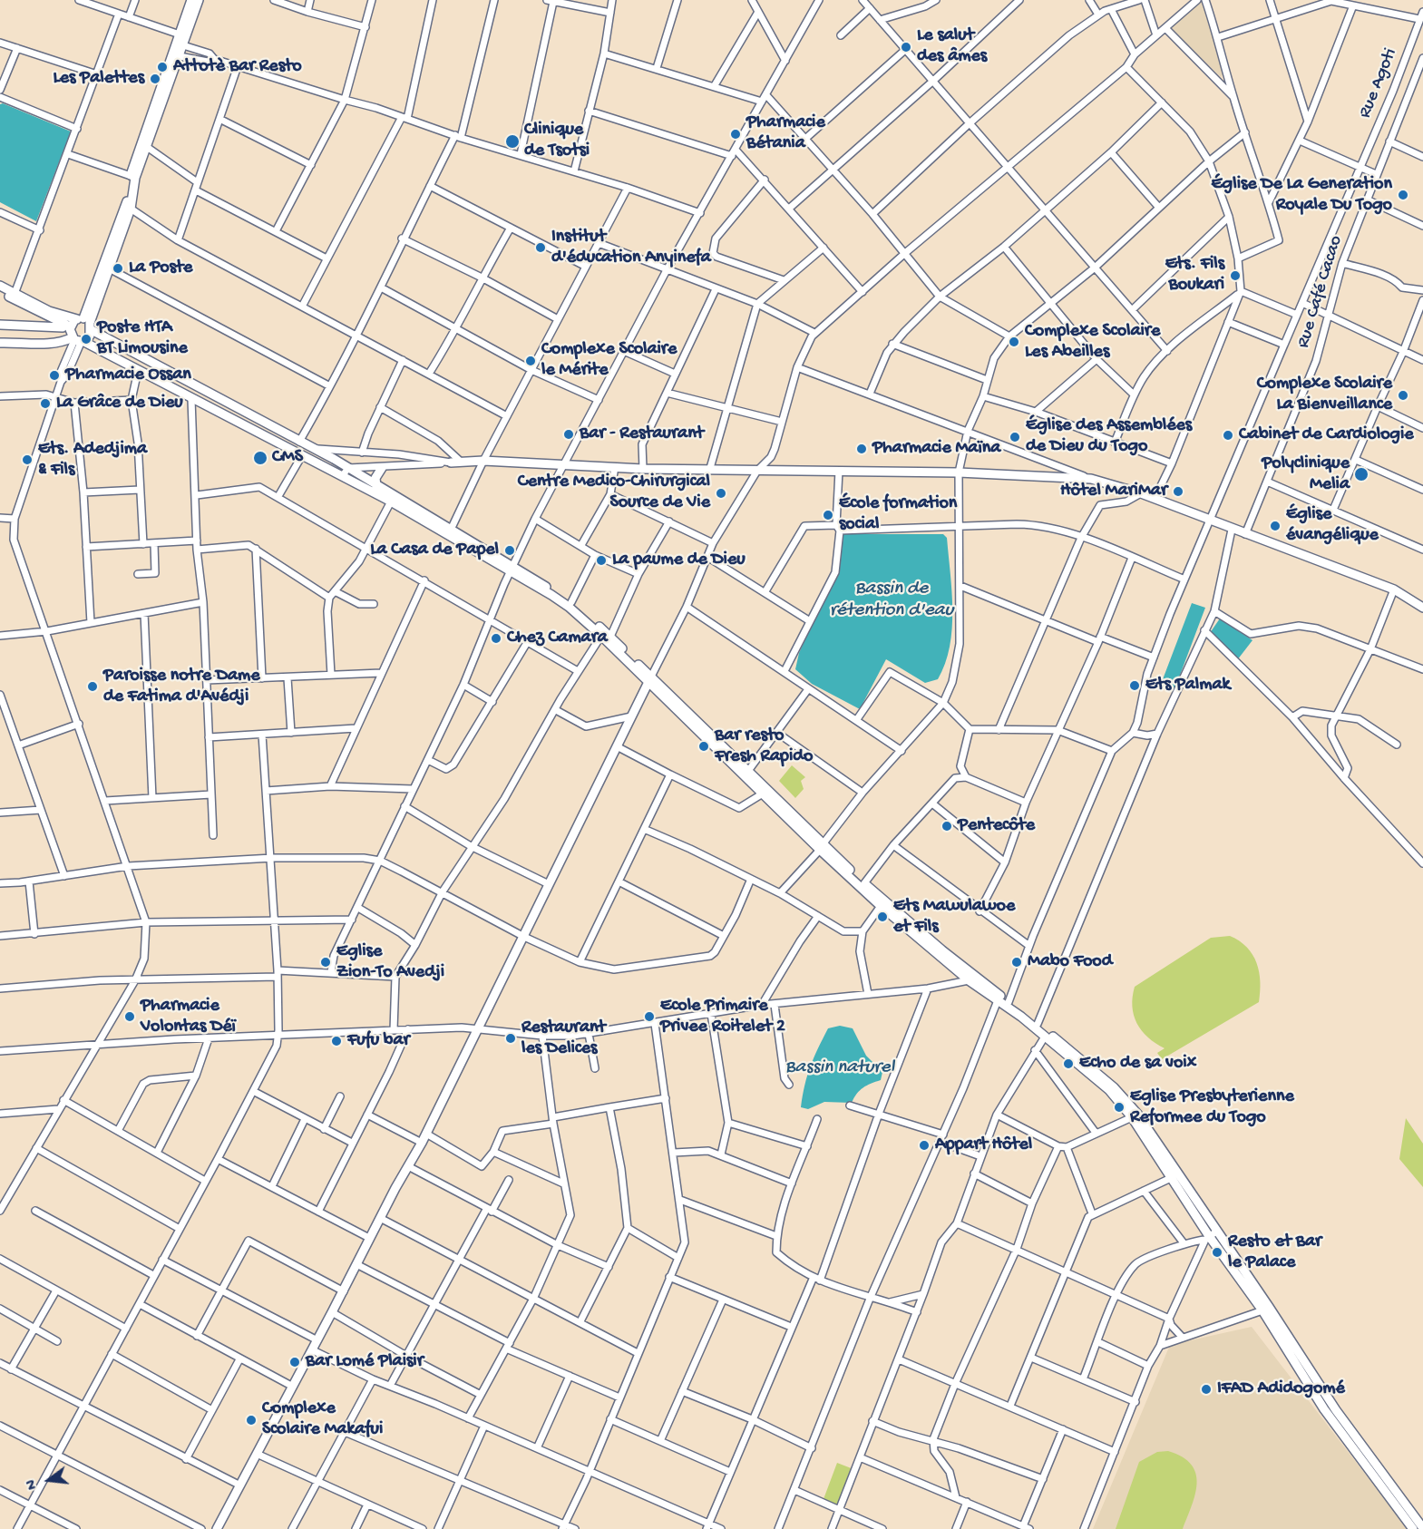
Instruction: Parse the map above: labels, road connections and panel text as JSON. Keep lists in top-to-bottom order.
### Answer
{
  "streets": {
    "street": ["Rue Agoti", "Rue Café Cacao"]
  },
  "water": ["Bassin de rétention d'eau", "Bassin naturel"],
  "places": [
    "Le salut des âmes",
    "Attotè Bar Resto",
    "Les Palettes",
    "Pharmacie Bétania",
    "Clinique de Tsotsi",
    "Église De La Generation Royale Du Togo",
    "Institut d'éducation Anyinefa",
    "La Poste",
    "Ets. Fils Boukari",
    "Poste HTA BT Limousine",
    "Complexe Scolaire Les Abeilles",
    "Complexe Scolaire le Mérite",
    "Pharmacie Ossan",
    "Complexe Scolaire La Bienveillance",
    "La Grâce de Dieu",
    "Bar - Restaurant",
    "Cabinet de Cardiologie",
    "Église des Assemblées de Dieu du Togo",
    "Pharmacie Maïna",
    "CMS",
    "Ets. Adedjima & Fils",
    "Polyclinique Melia",
    "Hôtel MariMar",
    "Centre Medico-Chirurgical Source de Vie",
    "École formation social",
    "Église évangélique",
    "La Casa de Papel",
    "La paume de Dieu",
    "Chez Camara",
    "Ets Palmak",
    "Paroisse notre Dame de Fatima d'Avédji",
    "Bar resto Fresh Rapido",
    "Pentecôte",
    "Ets Mawulawoe et Fils",
    "Eglise Zion-To Avedji",
    "Mabo Food",
    "Pharmacie Volontas Déï",
    "Ecole Primaire Privee Roitelet 2",
    "Restaurant les Delices",
    "Fufu bar",
    "Echo de sa voix",
    "Eglise Presbyterienne Reformee du Togo",
    "Appart Hôtel",
    "Resto et Bar le Palace",
    "Bar Lomé Plaisir",
    "IFAD Adidogomé",
    "Complexe Scolaire Makafui"
  ],
  "north": "left"
}
